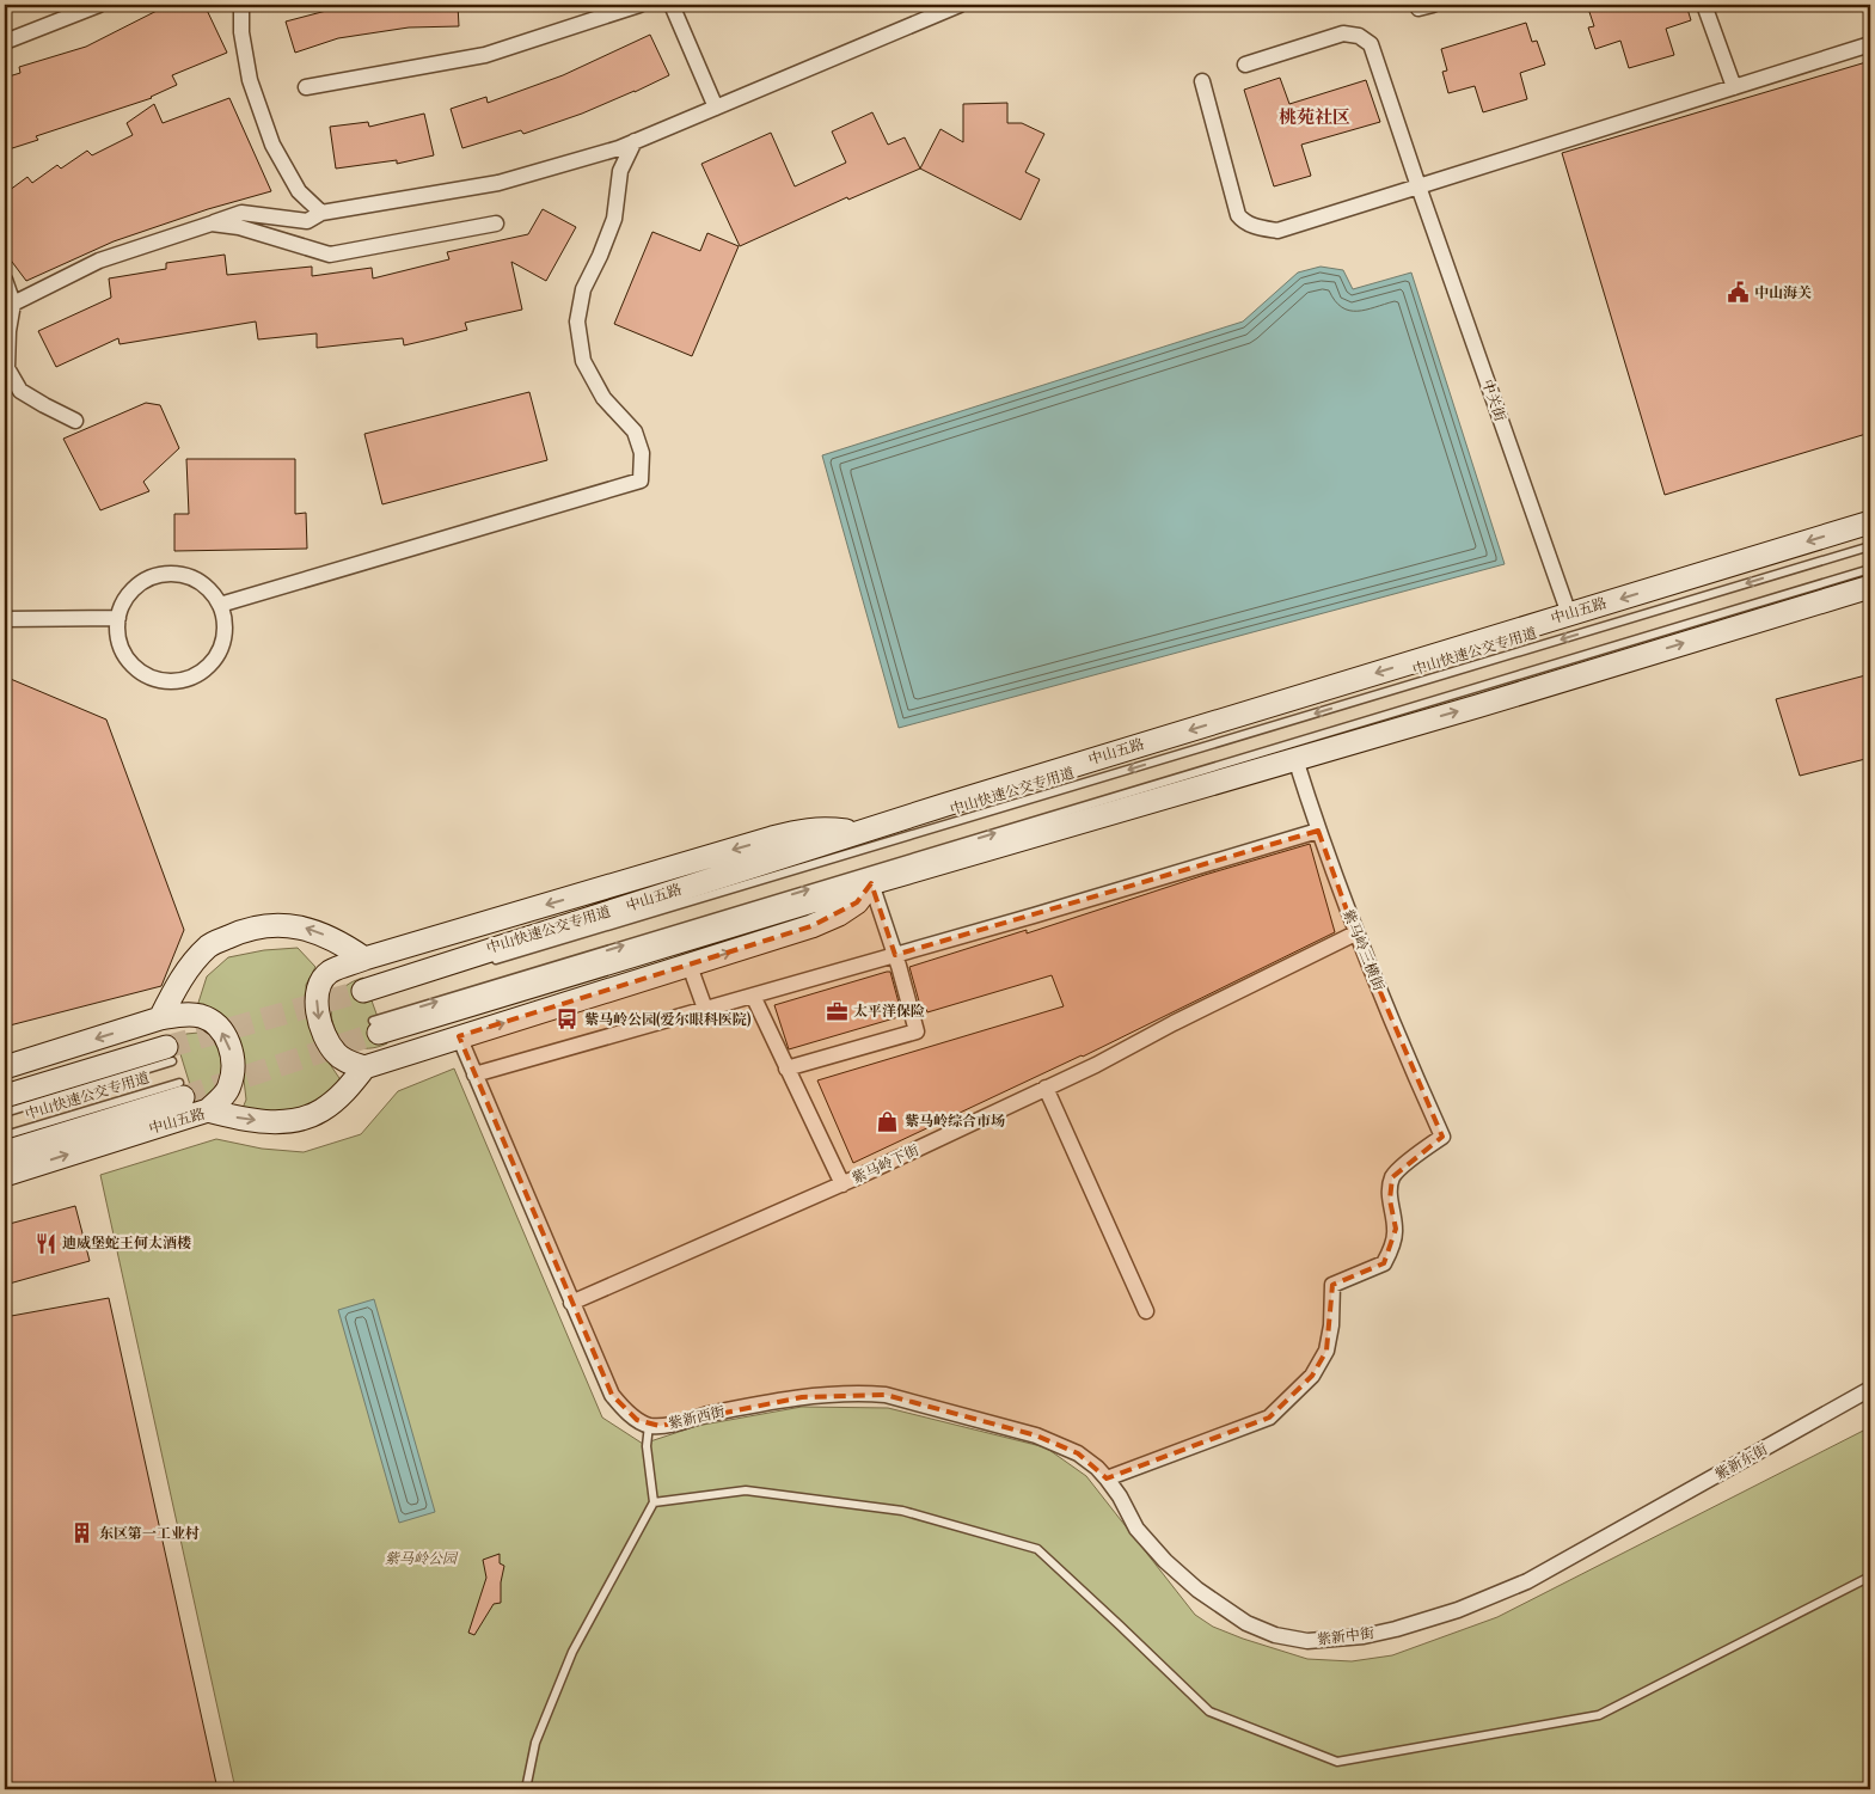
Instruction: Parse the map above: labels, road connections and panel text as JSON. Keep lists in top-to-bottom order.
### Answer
{
  "streets": {
    "main road": ["中山五路"],
    "street": [
      "中关街",
      "紫马岭三横街",
      "紫马岭下街",
      "紫新西街",
      "紫新东街",
      "紫新中街"
    ],
    "lane": ["中山快速公交专用道"]
  },
  "crossings": [
    ["中关街", "中山五路"],
    ["中山五路", "中山快速公交专用道"],
    ["紫马岭三横街", "紫马岭下街"],
    ["紫马岭三横街", "紫新西街"],
    ["紫马岭三横街", "紫新中街"],
    ["紫马岭下街", "紫新西街"],
    ["紫新西街", "紫新中街"],
    ["紫新东街", "紫新中街"]
  ],
  "districts": ["桃苑社区"],
  "parks": ["紫马岭公园"],
  "places": {
    "public building": ["中山海关"],
    "office": ["太平洋保险"],
    "bus stop": ["紫马岭公园(爱尔眼科医院)"],
    "shop": ["紫马岭综合市场"],
    "restaurant": ["迪威堡蛇王何太酒楼"],
    "building": ["东区第一工业村"]
  }
}
